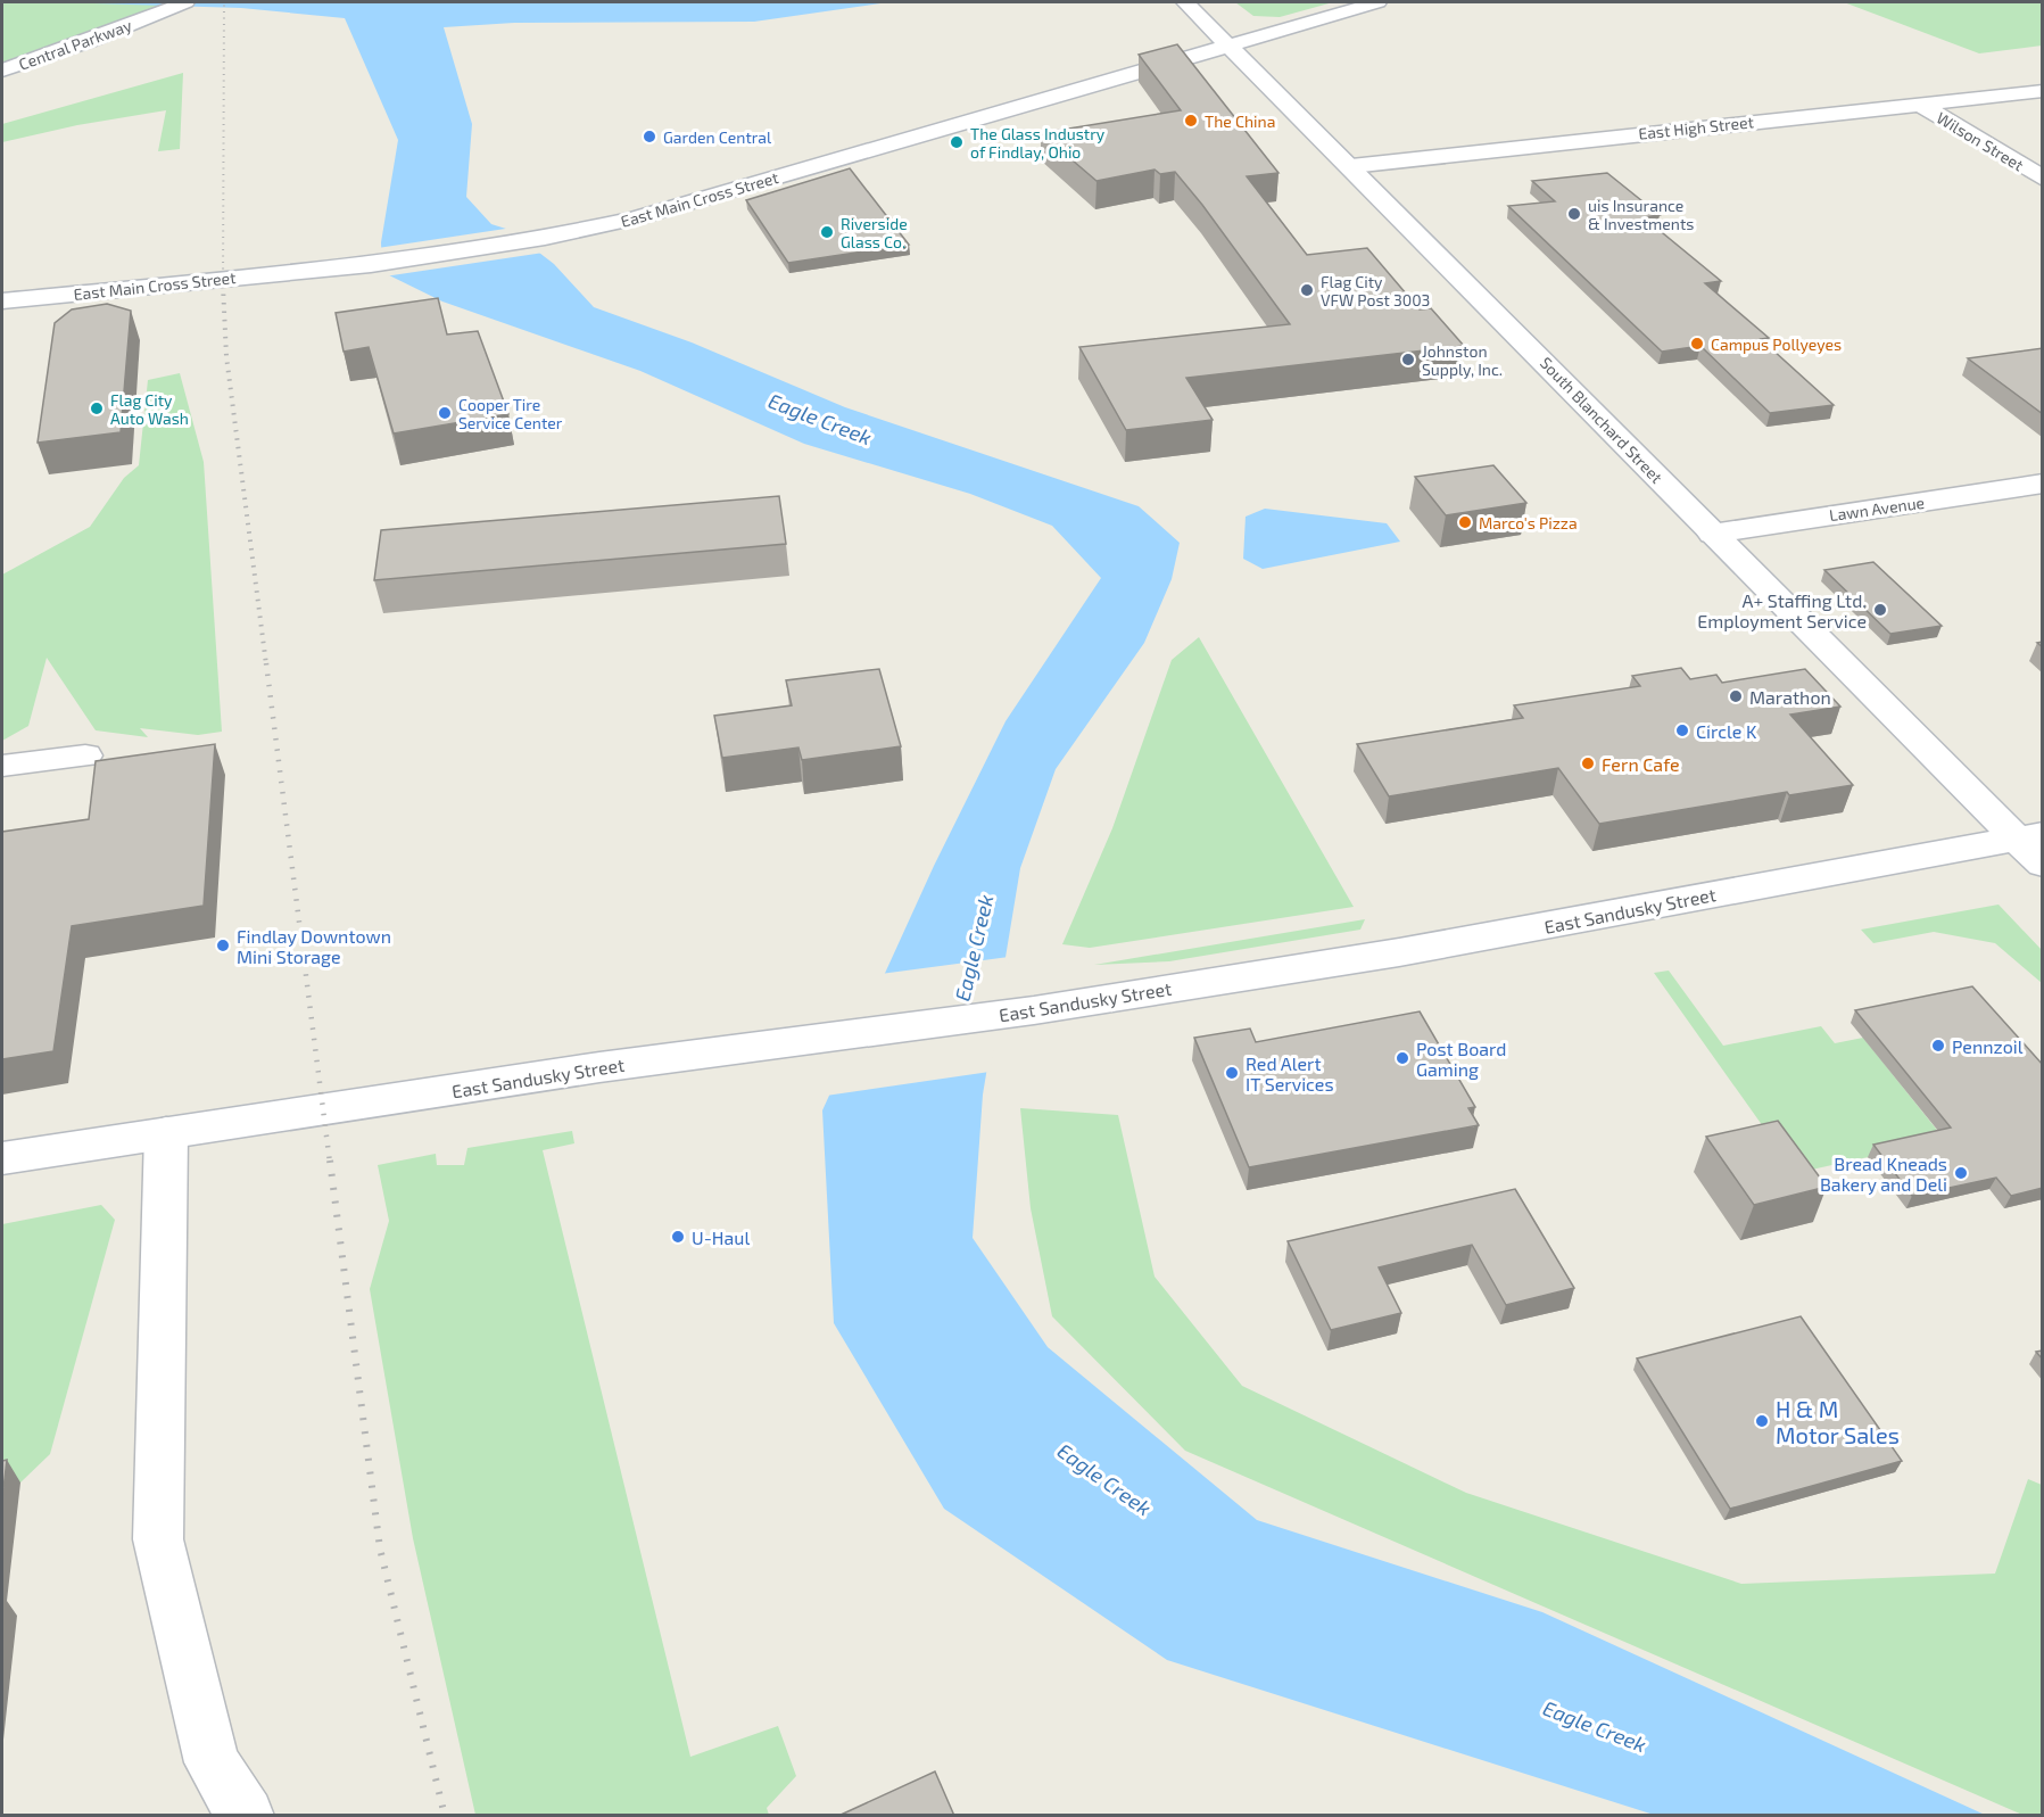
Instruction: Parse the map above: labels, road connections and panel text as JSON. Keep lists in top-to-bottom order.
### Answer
{
  "streets": {
    "main road": [
      "Central Parkway",
      "East High Street",
      "Wilson Street",
      "East Main Cross Street",
      "South Blanchard Street",
      "Lawn Avenue",
      "East Sandusky Street"
    ]
  },
  "crossings": [
    ["East High Street", "Wilson Street"],
    ["East High Street", "South Blanchard Street"],
    ["East Main Cross Street", "South Blanchard Street"],
    ["South Blanchard Street", "Lawn Avenue"],
    ["South Blanchard Street", "East Sandusky Street"]
  ],
  "water": ["Eagle Creek"],
  "places": [
    "The China",
    "Garden Central",
    "The Glass Industry of Findlay, Ohio",
    "uis Insurance & Investments",
    "Riverside Glass Co.",
    "Flag City VFW Post 3003",
    "Campus Pollyeyes",
    "Johnston Supply, Inc.",
    "Flag City Auto Wash",
    "Cooper Tire Service Center",
    "Marco's Pizza",
    "A+ Staffing Ltd. Employment Service",
    "Marathon",
    "Circle K",
    "Fern Cafe",
    "Findlay Downtown Mini Storage",
    "Pennzoil",
    "Post Board Gaming",
    "Red Alert IT Services",
    "Bread Kneads Bakery and Deli",
    "U-Haul",
    "H & M Motor Sales"
  ]
}
